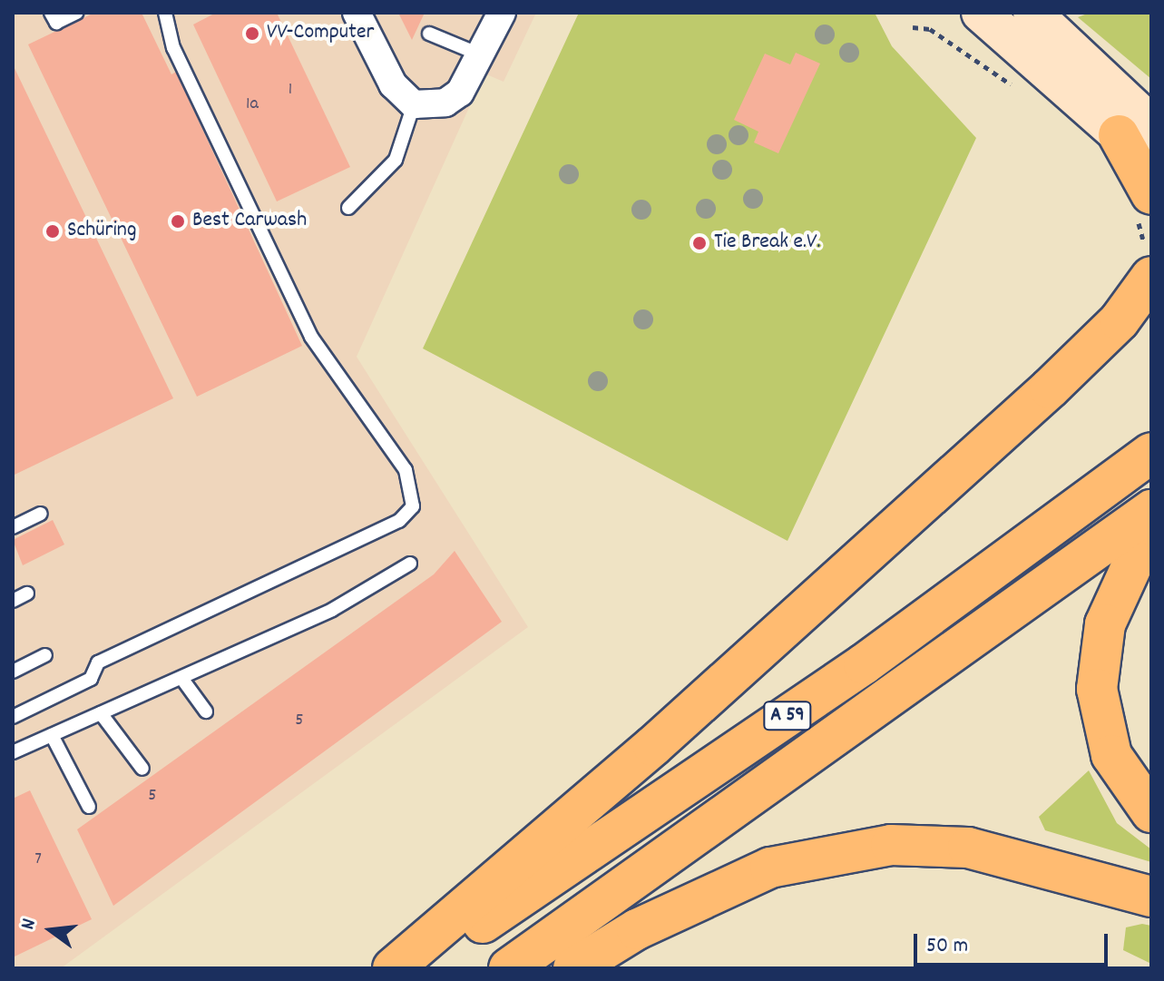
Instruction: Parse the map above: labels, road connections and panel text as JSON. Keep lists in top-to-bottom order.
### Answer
{
  "streets": {
    "highway": ["A 59"]
  },
  "places": [
    "VV-Computer",
    "Best Carwash",
    "Schüring",
    "Tie Break e.V."
  ],
  "house_numbers": [
    "1",
    "1a",
    "5",
    "5",
    "7"
  ],
  "scale_bar": "50 m",
  "north": "left"
}
